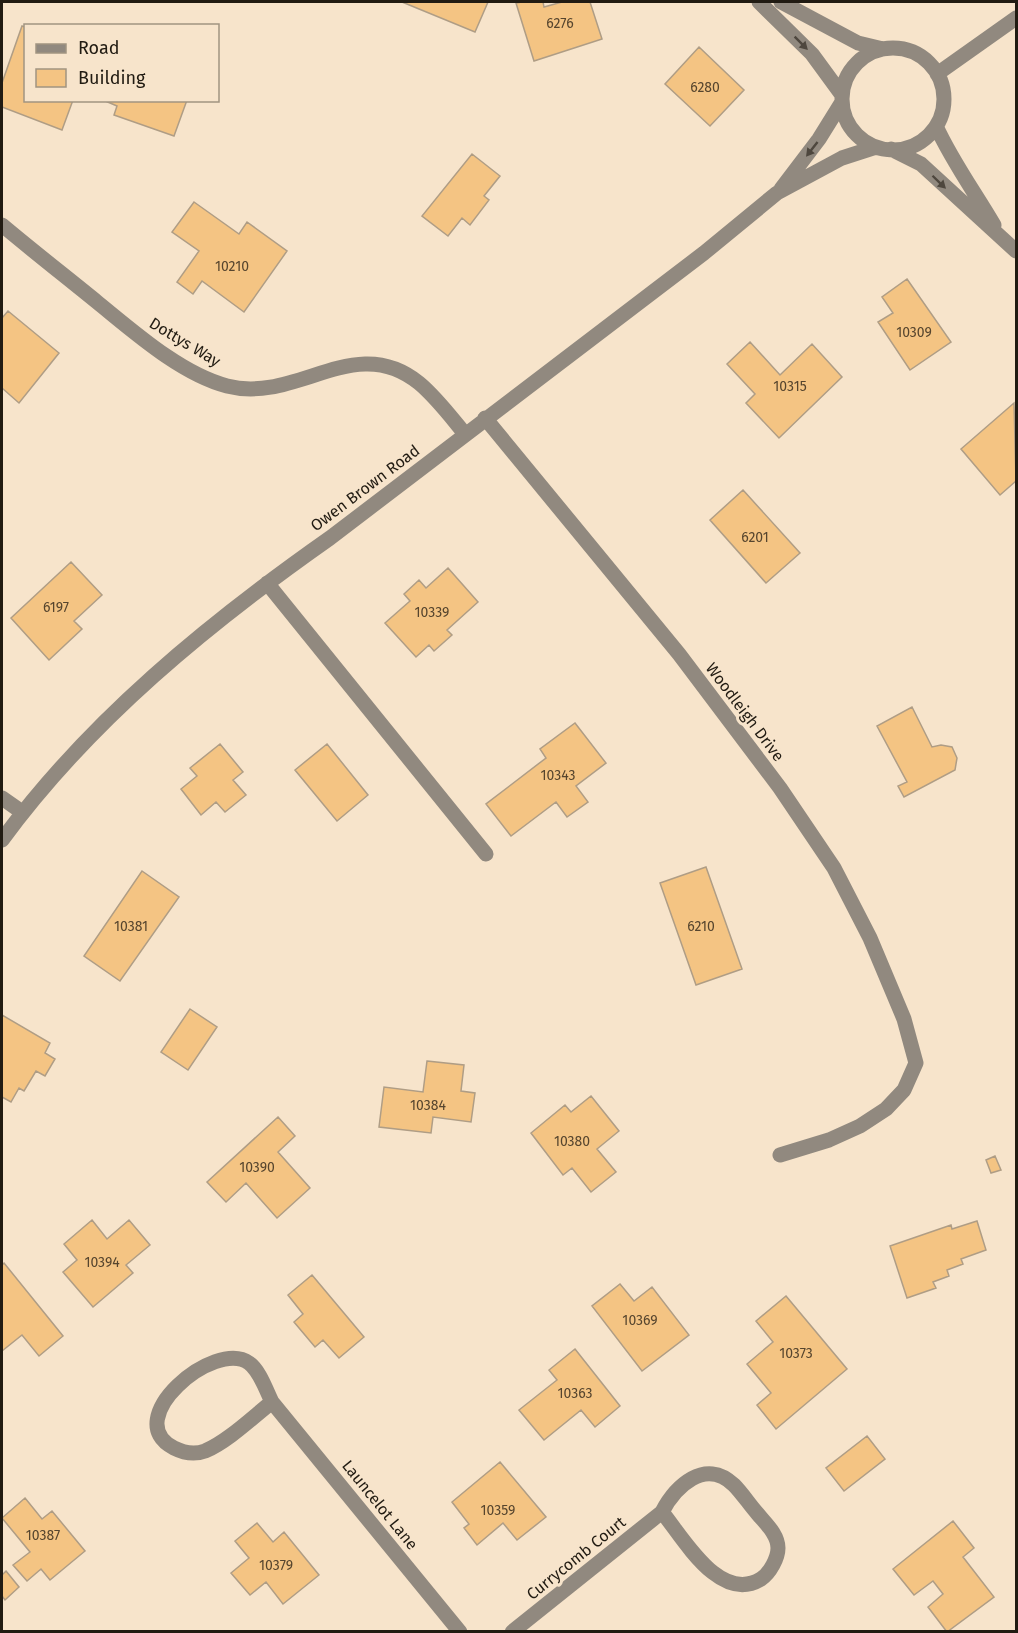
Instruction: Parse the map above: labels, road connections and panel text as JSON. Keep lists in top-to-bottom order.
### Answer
{
  "streets": {
    "street": [
      "Dottys Way",
      "Owen Brown Road",
      "Woodleigh Drive",
      "Launcelot Lane",
      "Currycomb Court"
    ]
  },
  "crossings": [
    ["Dottys Way", "Owen Brown Road"],
    ["Owen Brown Road", "Woodleigh Drive"]
  ],
  "house_numbers": [
    "6276",
    "6280",
    "10210",
    "10309",
    "10315",
    "6201",
    "6197",
    "10339",
    "10343",
    "10381",
    "6210",
    "10384",
    "10380",
    "10390",
    "10394",
    "10369",
    "10373",
    "10363",
    "10359",
    "10387",
    "10379"
  ],
  "legend": ["Road", "Building"]
}
